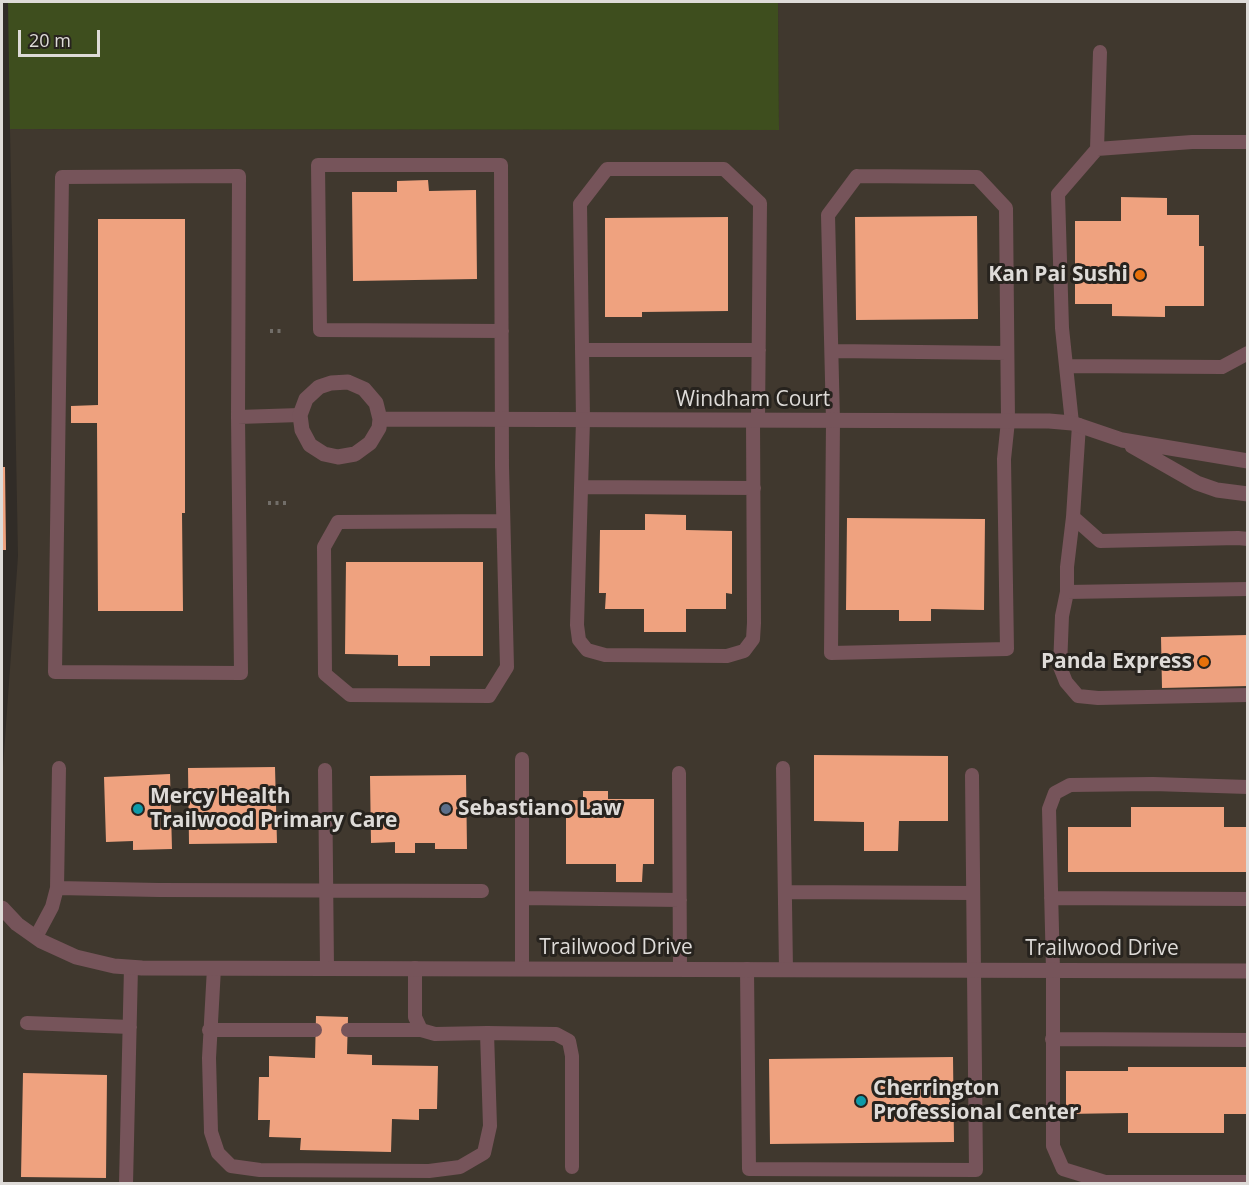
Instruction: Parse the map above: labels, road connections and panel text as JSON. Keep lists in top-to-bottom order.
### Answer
{
  "streets": {
    "street": ["Windham Court", "Trailwood Drive"]
  },
  "places": [
    "Kan Pai Sushi",
    "Panda Express",
    "Mercy Health Trailwood Primary Care",
    "Sebastiano Law",
    "Cherrington Professional Center"
  ],
  "scale_bar": "20 m"
}
